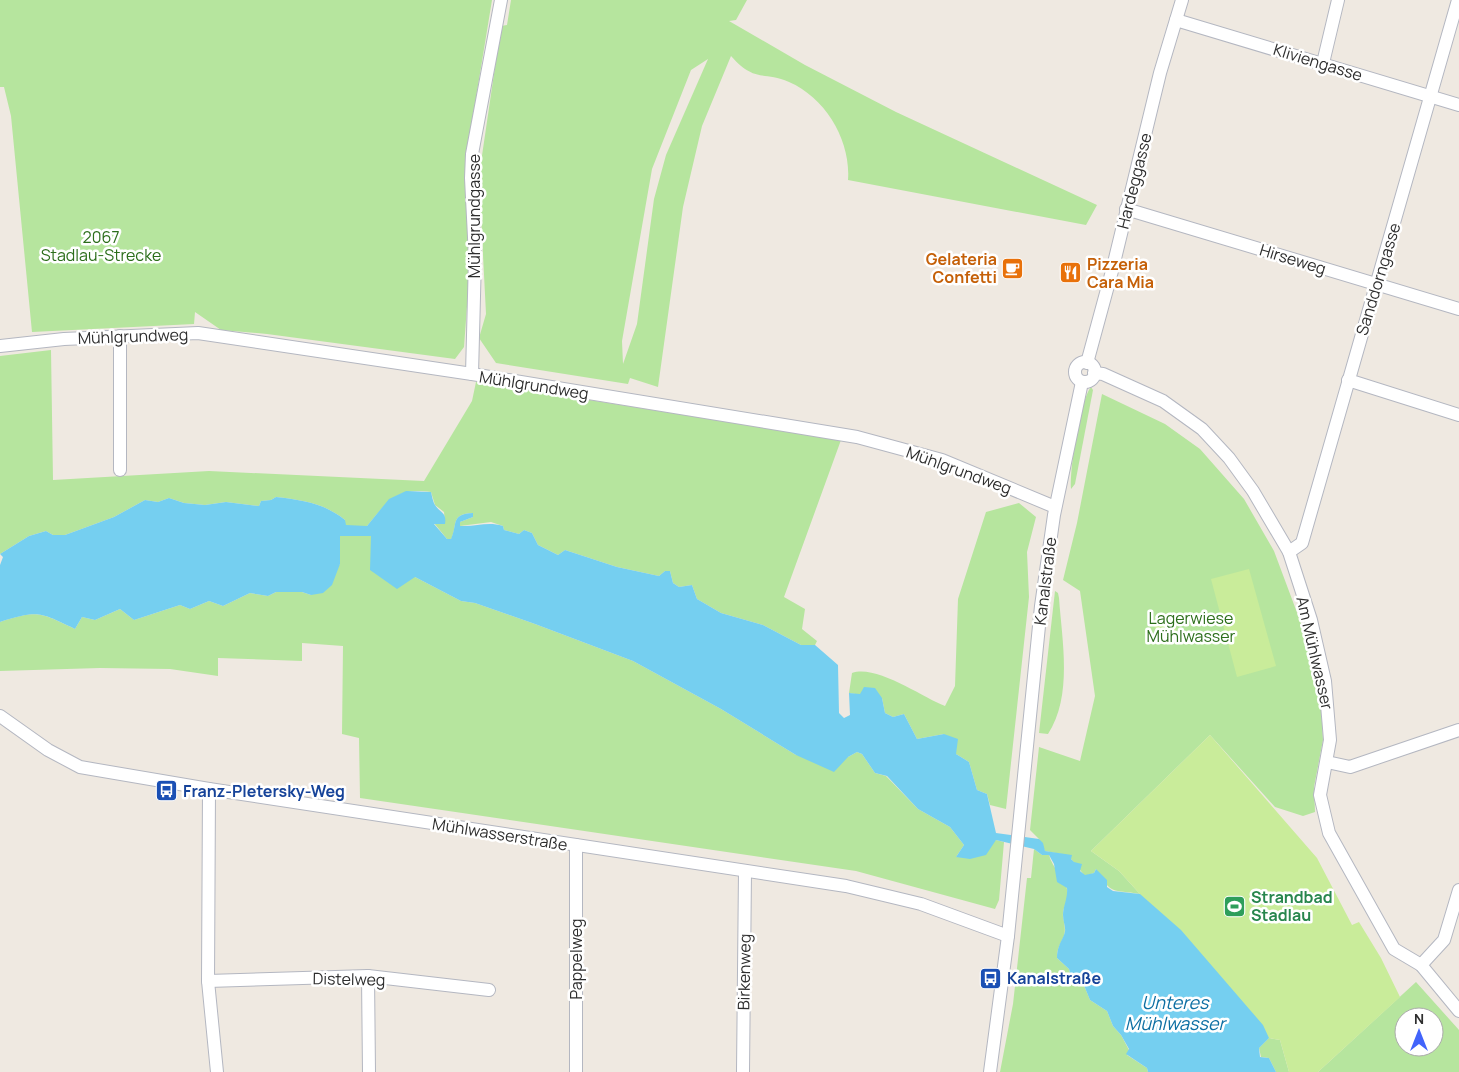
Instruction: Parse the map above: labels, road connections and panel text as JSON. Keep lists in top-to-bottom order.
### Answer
{
  "streets": {
    "street": [
      "Kliviengasse",
      "Hardeggasse",
      "Mühlgrundgasse",
      "Hirseweg",
      "Sanddorngasse",
      "Mühlgrundweg",
      "Kanalstraße",
      "Am Mühlwasser",
      "Mühlwasserstraße",
      "Pappelweg",
      "Birkenweg",
      "Distelweg"
    ]
  },
  "crossings": [
    ["Kliviengasse", "Hardeggasse"],
    ["Kliviengasse", "Sanddorngasse"],
    ["Hardeggasse", "Hirseweg"],
    ["Hardeggasse", "Am Mühlwasser"],
    ["Mühlgrundgasse", "Mühlgrundweg"],
    ["Hirseweg", "Sanddorngasse"],
    ["Sanddorngasse", "Am Mühlwasser"],
    ["Mühlgrundweg", "Kanalstraße"],
    ["Kanalstraße", "Mühlwasserstraße"],
    ["Mühlwasserstraße", "Pappelweg"],
    ["Mühlwasserstraße", "Birkenweg"]
  ],
  "water": ["Unteres Mühlwasser"],
  "parks": ["2067 Stadlau-Strecke", "Lagerwiese Mühlwasser"],
  "places": {
    "cafe": ["Gelateria Confetti"],
    "restaurant": ["Pizzeria Cara Mia"],
    "bus stop": ["Franz-Pletersky-Weg", "Kanalstraße"],
    "sports": ["Strandbad Stadlau"]
  },
  "north": "top"
}
